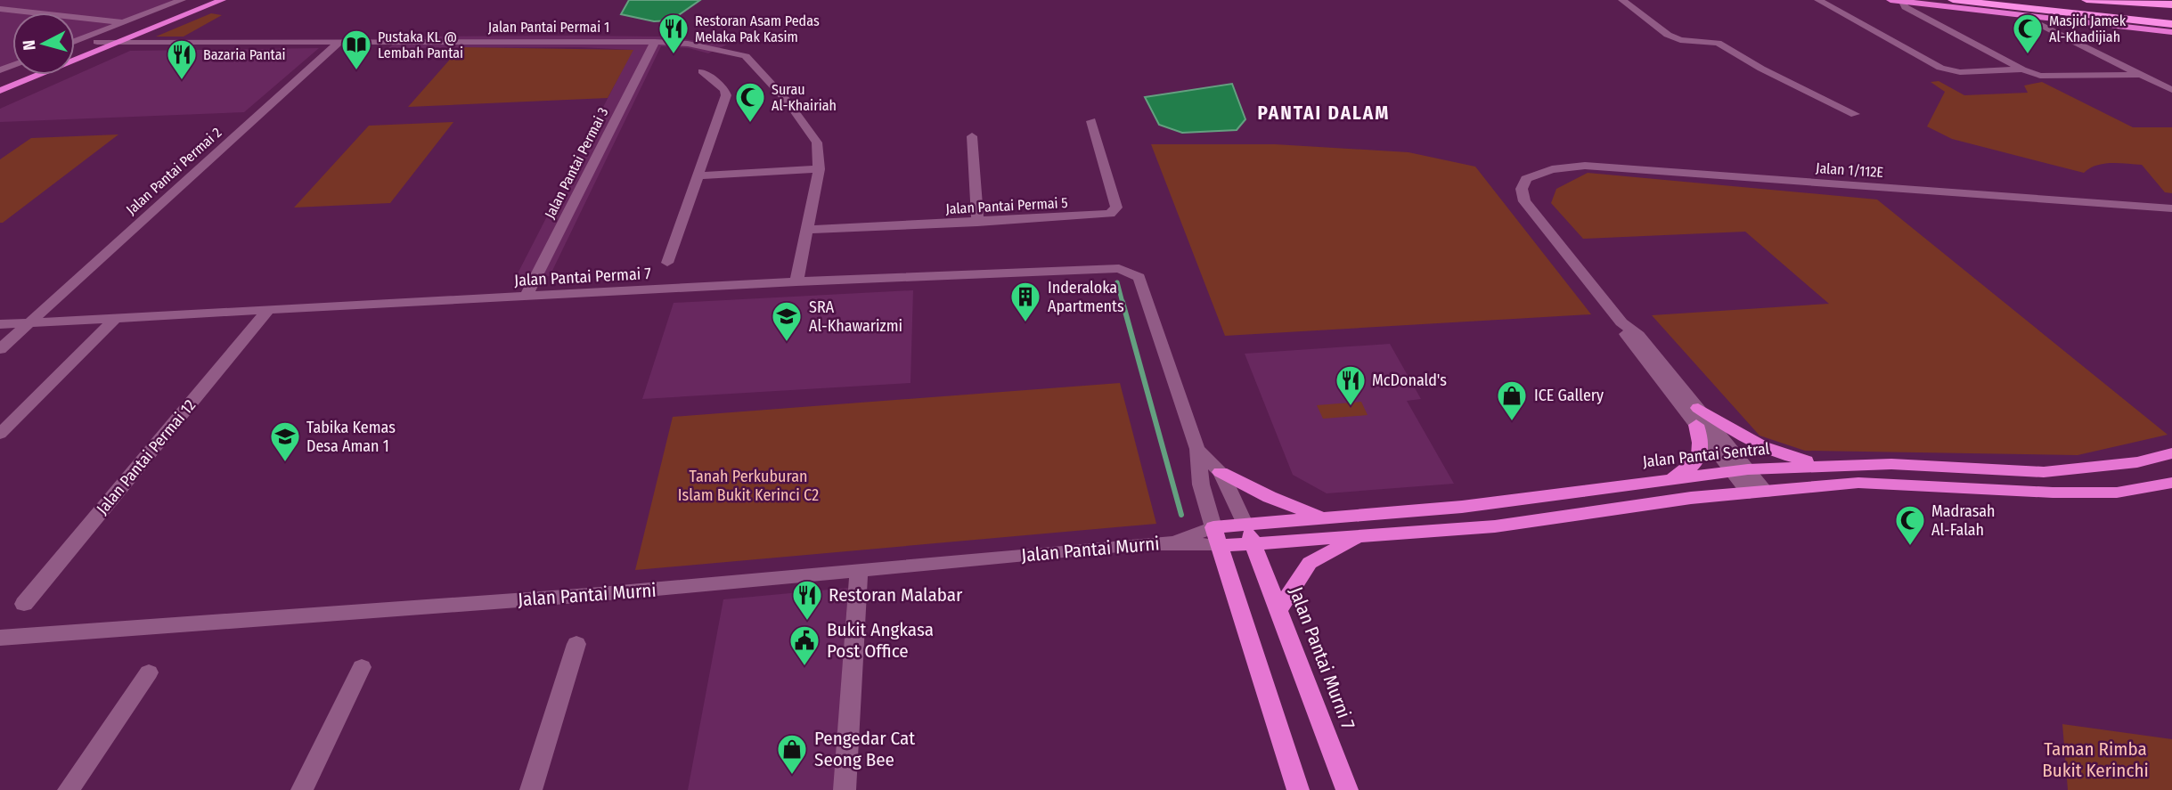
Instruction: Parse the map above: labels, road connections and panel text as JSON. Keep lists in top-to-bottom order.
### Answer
{
  "streets": {
    "main road": ["Jalan Pantai Sentral", "Jalan Pantai Murni 7"],
    "street": [
      "Jalan Pantai Permai 1",
      "Jalan Pantai Permai 3",
      "Jalan 1/112E",
      "Jalan Pantai Permai 2",
      "Jalan Pantai Permai 5",
      "Jalan Pantai Permai 7",
      "Jalan Pantai Permai 12",
      "Jalan Pantai Murni"
    ]
  },
  "crossings": [
    ["Jalan Pantai Permai 1", "Jalan Pantai Permai 3"],
    ["Jalan Pantai Permai 1", "Jalan Pantai Permai 2"],
    ["Jalan Pantai Permai 1", "Jalan Pantai Permai 5"],
    ["Jalan Pantai Permai 1", "Jalan Pantai Permai 7"],
    ["Jalan Pantai Permai 3", "Jalan Pantai Permai 7"],
    ["Jalan Pantai Permai 2", "Jalan Pantai Permai 7"],
    ["Jalan Pantai Permai 7", "Jalan Pantai Permai 12"],
    ["Jalan Pantai Sentral", "Jalan Pantai Murni"],
    ["Jalan Pantai Sentral", "Jalan Pantai Murni 7"]
  ],
  "districts": ["PANTAI DALAM"],
  "parks": ["Tanah Perkuburan Islam Bukit Kerinci C2", "Taman Rimba Bukit Kerinchi"],
  "places": {
    "restaurant": [
      "Restoran Asam Pedas Melaka Pak Kasim",
      "Bazaria Pantai",
      "McDonald's",
      "Restoran Malabar"
    ],
    "mosque": ["Masjid Jamek Al-Khadijiah", "Surau Al-Khairiah", "Madrasah Al-Falah"],
    "library": ["Pustaka KL @ Lembah Pantai"],
    "building": ["Inderaloka Apartments"],
    "school or university": ["SRA Al-Khawarizmi", "Tabika Kemas Desa Aman 1"],
    "shop": ["ICE Gallery", "Pengedar Cat Seong Bee"],
    "public building": ["Bukit Angkasa Post Office"]
  },
  "north": "left"
}
